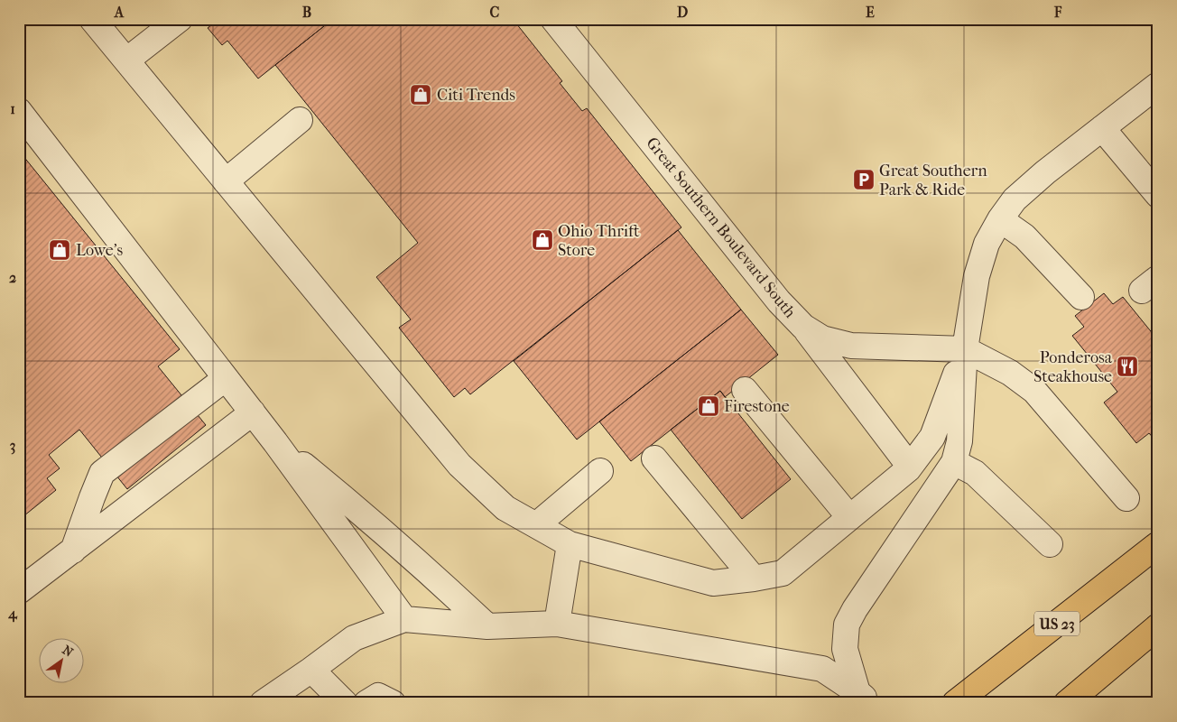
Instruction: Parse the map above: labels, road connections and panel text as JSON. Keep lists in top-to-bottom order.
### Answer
{
  "streets": {
    "main road": ["US 23"],
    "lane": ["Great Southern Boulevard South"]
  },
  "places": {
    "shop": [
      "Citi Trends",
      "Ohio Thrift Store",
      "Lowe's",
      "Firestone"
    ],
    "parking": ["Great Southern Park & Ride"],
    "restaurant": ["Ponderosa Steakhouse"]
  },
  "north": "top right",
  "grid": {
    "columns": [
      "A",
      "B",
      "C",
      "D",
      "E",
      "F"
    ],
    "rows": [
      "1",
      "2",
      "3",
      "4"
    ]
  }
}
